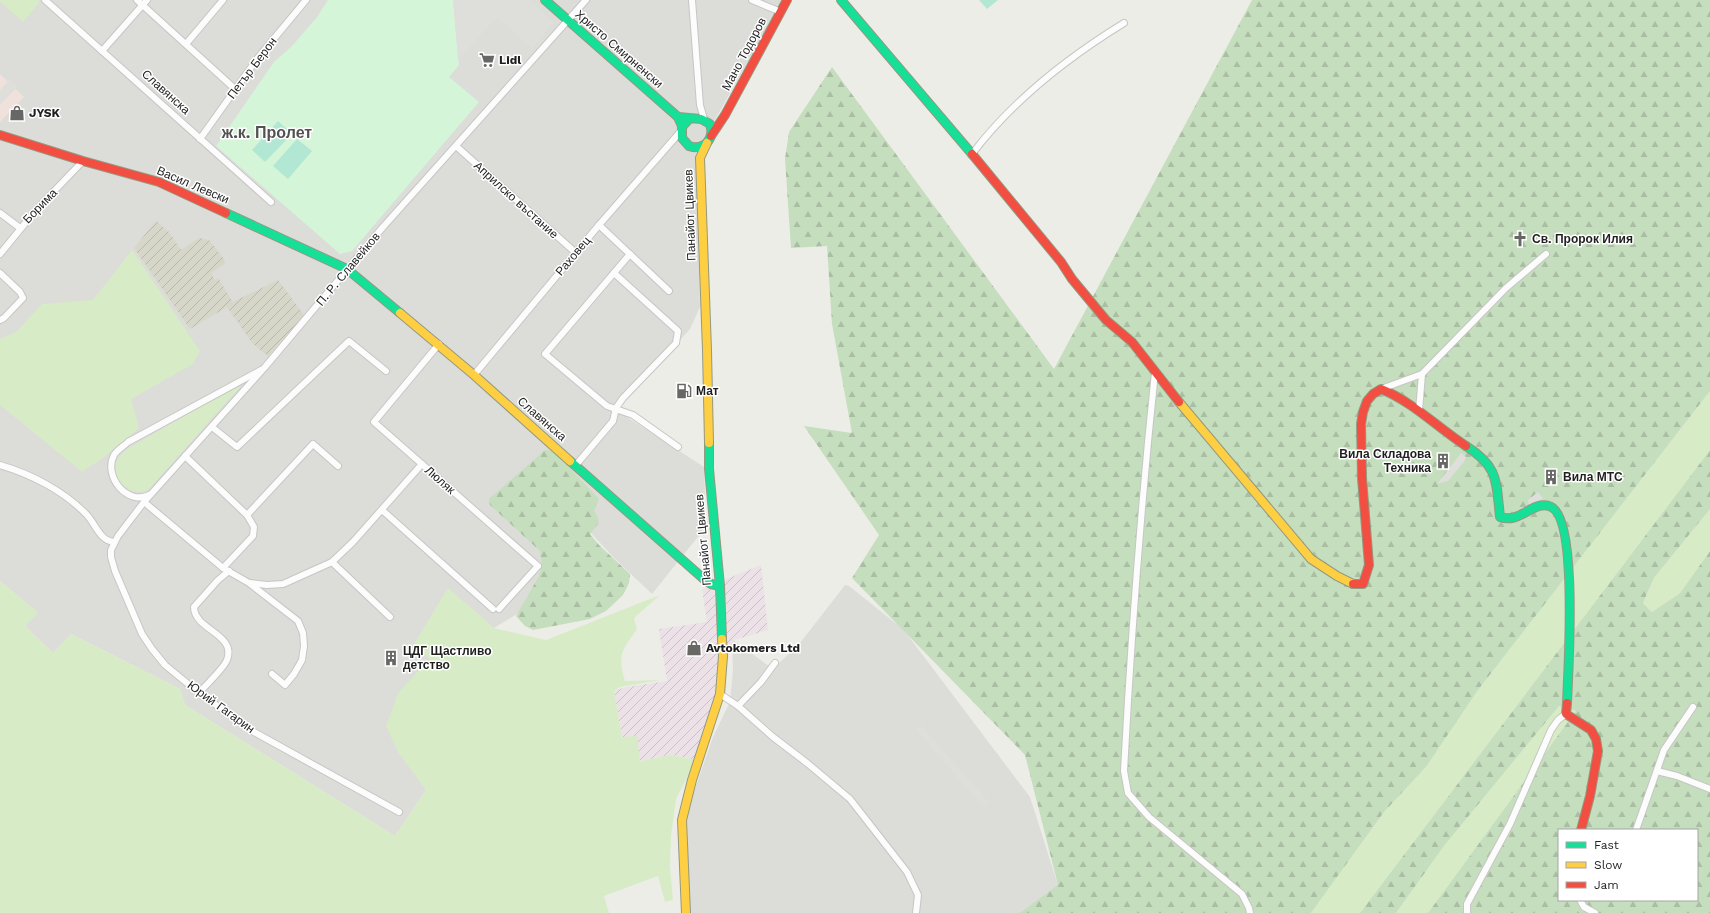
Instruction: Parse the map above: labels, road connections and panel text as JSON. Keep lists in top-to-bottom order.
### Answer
{
  "streets": {
    "street": [
      "Христо Смирненски",
      "Мано Тодоров",
      "Петър Берон",
      "Славянска",
      "Васил Левски",
      "Априлско въстание",
      "Борима",
      "Панайот Цвикев",
      "Раховец",
      "П. Р. Славейков",
      "Люляк",
      "Юрий Гагарин"
    ]
  },
  "crossings": [
    ["Христо Смирненски", "Мано Тодоров"],
    ["Христо Смирненски", "Панайот Цвикев"],
    ["Христо Смирненски", "Раховец"],
    ["Христо Смирненски", "П. Р. Славейков"],
    ["Мано Тодоров", "Панайот Цвикев"],
    ["Мано Тодоров", "Раховец"],
    ["Петър Берон", "Славянска"],
    ["Славянска", "Васил Левски"],
    ["Славянска", "Панайот Цвикев"],
    ["Славянска", "Раховец"],
    ["Славянска", "П. Р. Славейков"],
    ["Славянска", "Люляк"],
    ["Васил Левски", "Борима"],
    ["Васил Левски", "П. Р. Славейков"],
    ["Априлско въстание", "Раховец"],
    ["Априлско въстание", "П. Р. Славейков"],
    ["Панайот Цвикев", "Раховец"],
    ["П. Р. Славейков", "Юрий Гагарин"]
  ],
  "districts": ["ж.к. Пролет"],
  "places": {
    "supermarket": ["Lidl"],
    "shop": ["JYSK", "Avtokomers Ltd"],
    "church": ["Св. Пророк Илия"],
    "fuel station": ["Мат"],
    "building": ["Вила Складова Техника", "Вила МТС", "ЦДГ Щастливо детство"]
  },
  "legend": ["Fast", "Slow", "Jam"]
}
